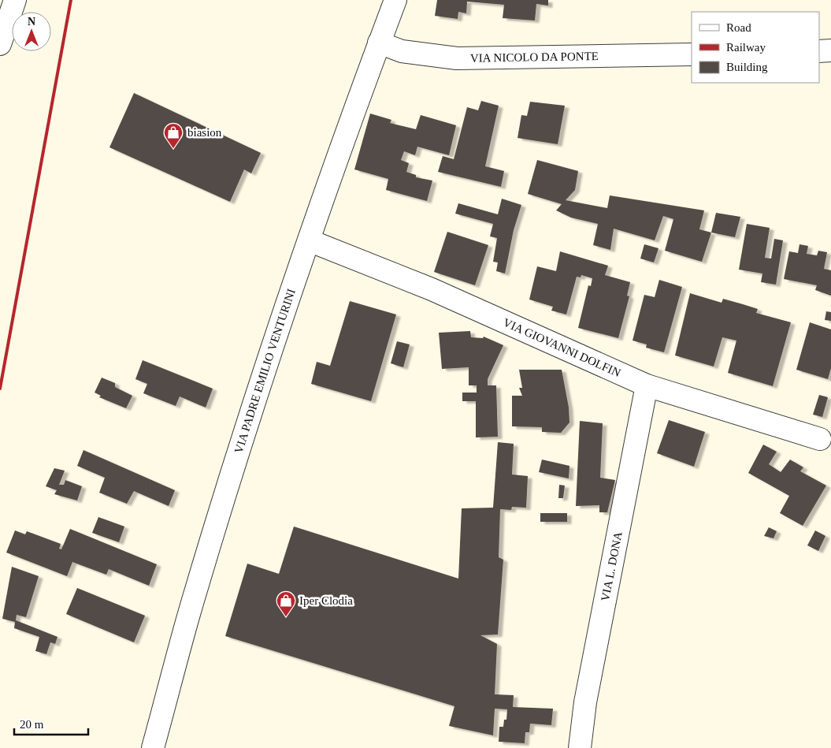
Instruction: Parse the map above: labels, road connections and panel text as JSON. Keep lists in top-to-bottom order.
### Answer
{
  "streets": {
    "street": [
      "VIA NICOLO DA PONTE",
      "VIA GIOVANNI DOLFIN",
      "VIA PADRE EMILIO VENTURINI",
      "VIA L. DONA"
    ]
  },
  "crossings": [
    ["VIA NICOLO DA PONTE", "VIA PADRE EMILIO VENTURINI"],
    ["VIA GIOVANNI DOLFIN", "VIA PADRE EMILIO VENTURINI"],
    ["VIA GIOVANNI DOLFIN", "VIA L. DONA"]
  ],
  "places": {
    "shop": ["biasion", "Iper Clodia"]
  },
  "legend": ["Road", "Railway", "Building"],
  "scale_bar": "20 m",
  "north": "top"
}
